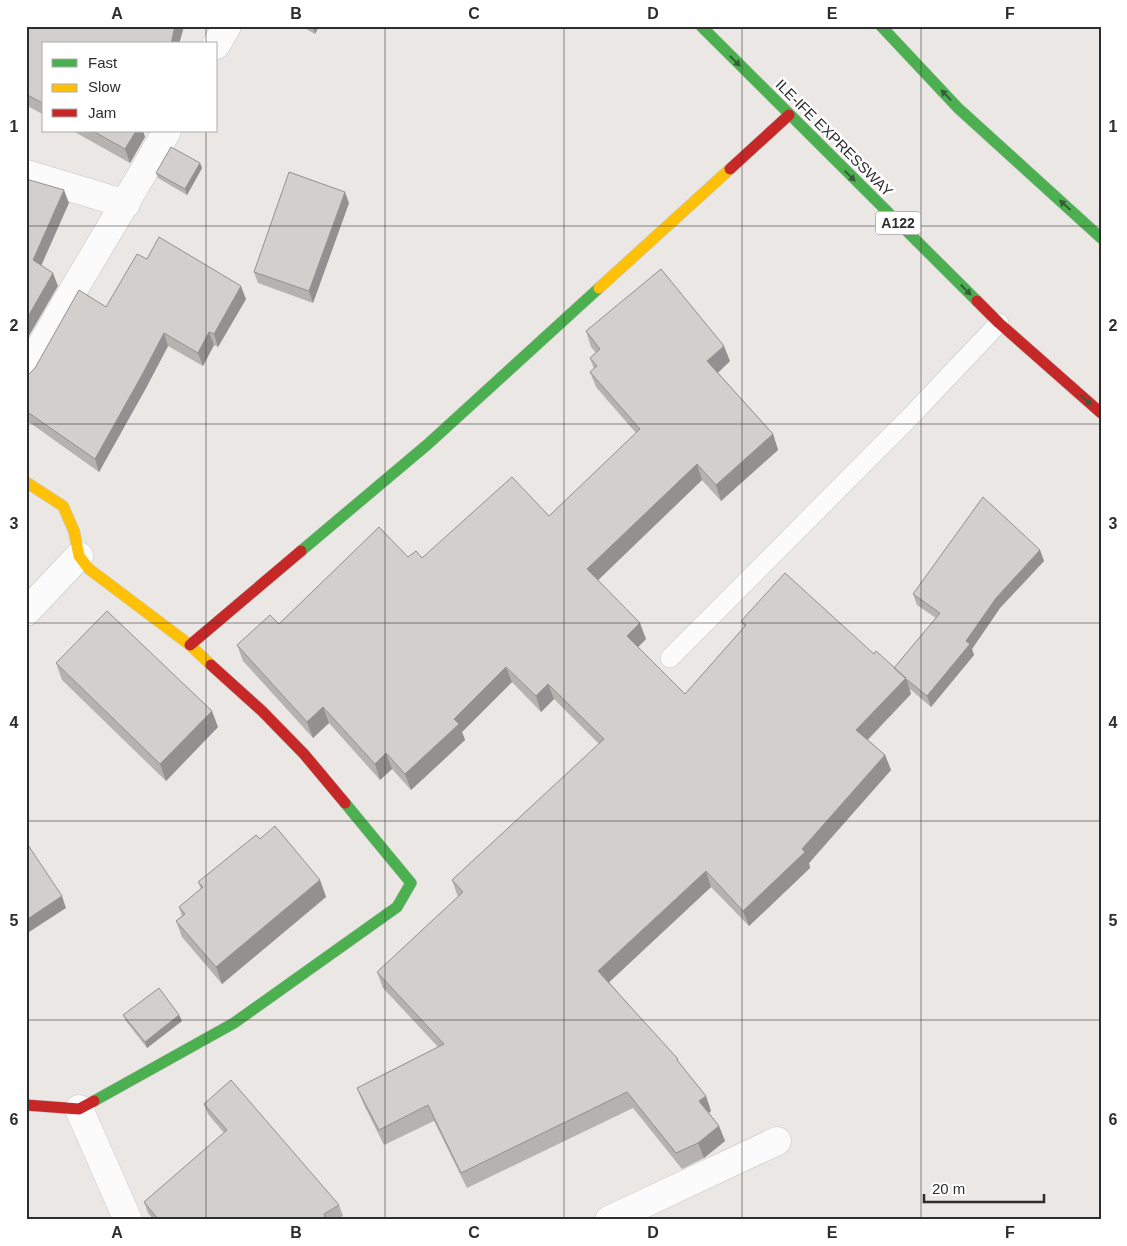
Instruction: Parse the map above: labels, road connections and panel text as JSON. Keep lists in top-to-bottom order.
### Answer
{
  "streets": {
    "main road": ["ILE-IFE EXPRESSWAY", "A122"]
  },
  "one_way": ["ILE-IFE EXPRESSWAY"],
  "legend": ["Fast", "Slow", "Jam"],
  "scale_bar": "20 m",
  "grid": {
    "columns": [
      "A",
      "B",
      "C",
      "D",
      "E",
      "F"
    ],
    "rows": [
      "1",
      "2",
      "3",
      "4",
      "5",
      "6"
    ]
  }
}
